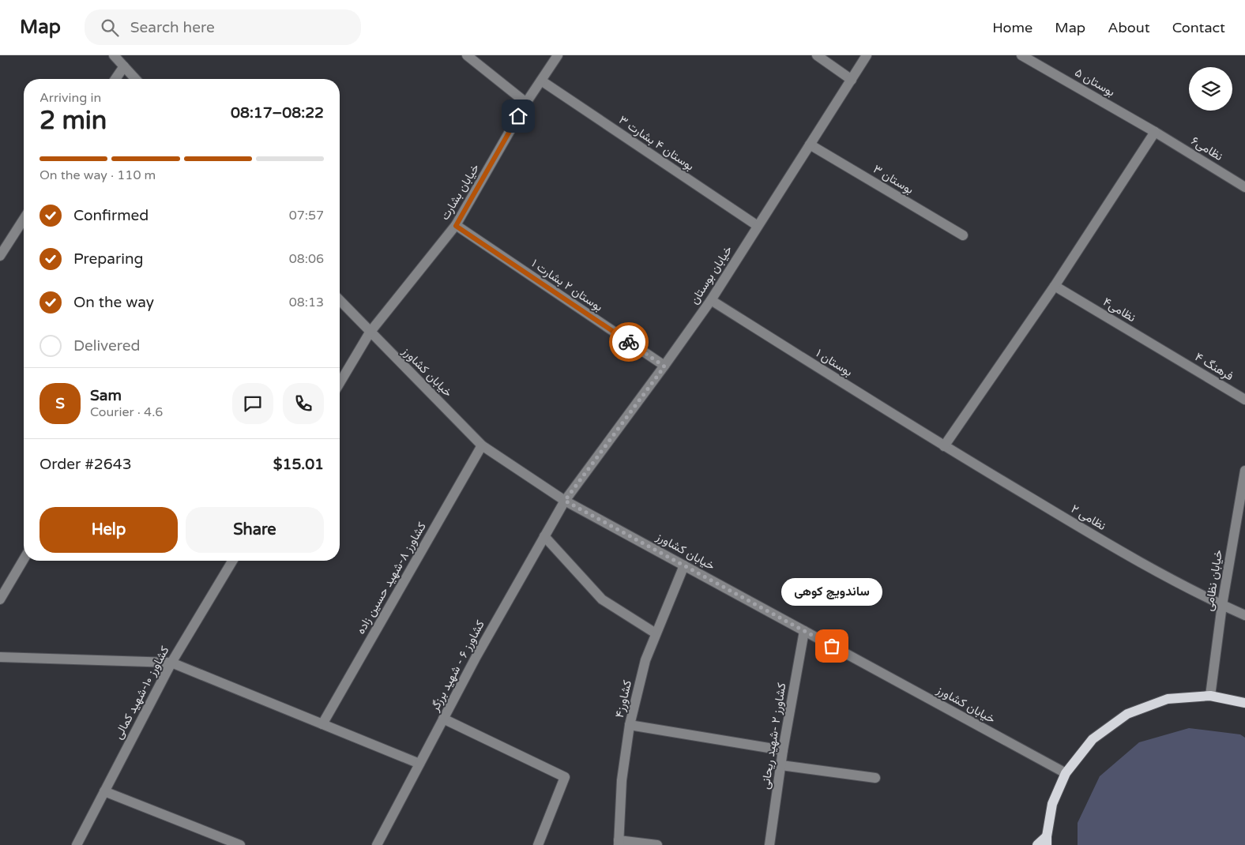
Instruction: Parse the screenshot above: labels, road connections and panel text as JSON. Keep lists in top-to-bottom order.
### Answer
{
  "streets": {
    "street": [
      "بوستان ۵",
      "بوستان ۴ بشارت ۳",
      "نظامی۶",
      "بوستان ۳",
      "خیابان بشارت",
      "خیابان بوستان",
      "بوستان ۲ بشارت ۱",
      "نظامی۴",
      "بوستان ۱",
      "فرهنگ ۴",
      "خیابان کشاورز",
      "نظامی ۲",
      "کشاورز ۸-شهید حسین زاده",
      "خیابان نظامی",
      "کشاورز ۶ - شهید برزگر",
      "کشاورز ۱۰-شهید کمالی",
      "کشاورز۴",
      "کشاورز ۲ -شهید ریحانی"
    ]
  },
  "crossings": [
    ["بوستان ۵", "نظامی۶"],
    ["بوستان ۴ بشارت ۳", "خیابان بشارت"],
    ["بوستان ۴ بشارت ۳", "خیابان بوستان"],
    ["بوستان ۳", "خیابان بوستان"],
    ["خیابان بشارت", "بوستان ۲ بشارت ۱"],
    ["خیابان بشارت", "خیابان کشاورز"],
    ["خیابان بوستان", "بوستان ۲ بشارت ۱"],
    ["خیابان بوستان", "بوستان ۱"],
    ["خیابان بوستان", "خیابان کشاورز"],
    ["خیابان بوستان", "کشاورز ۶ - شهید برزگر"],
    ["نظامی۴", "فرهنگ ۴"],
    ["بوستان ۱", "نظامی ۲"],
    ["خیابان کشاورز", "کشاورز ۸-شهید حسین زاده"],
    ["خیابان کشاورز", "کشاورز ۶ - شهید برزگر"],
    ["خیابان کشاورز", "کشاورز۴"],
    ["خیابان کشاورز", "کشاورز ۲ -شهید ریحانی"],
    ["نظامی ۲", "خیابان نظامی"]
  ],
  "places": ["ساندویچ کوهی"],
  "page": {
    "header": "Map",
    "search": "Search here",
    "nav": [
      "Home",
      "Map",
      "About",
      "Contact"
    ],
    "heading": ["2 min", "Arriving in", "08:17–08:22"],
    "panel": [
      "Sam",
      "Courier · 4.6",
      "Order #2643",
      "$15.01"
    ],
    "bar": "On the way · 110 m",
    "list": [
      ["Confirmed", "07:57"],
      ["Preparing", "08:06"],
      ["On the way", "08:13"],
      "Delivered"
    ],
    "round": "S",
    "buttons": ["Help", "Share"],
    "bubble": "ساندویچ کوهی"
  }
}
